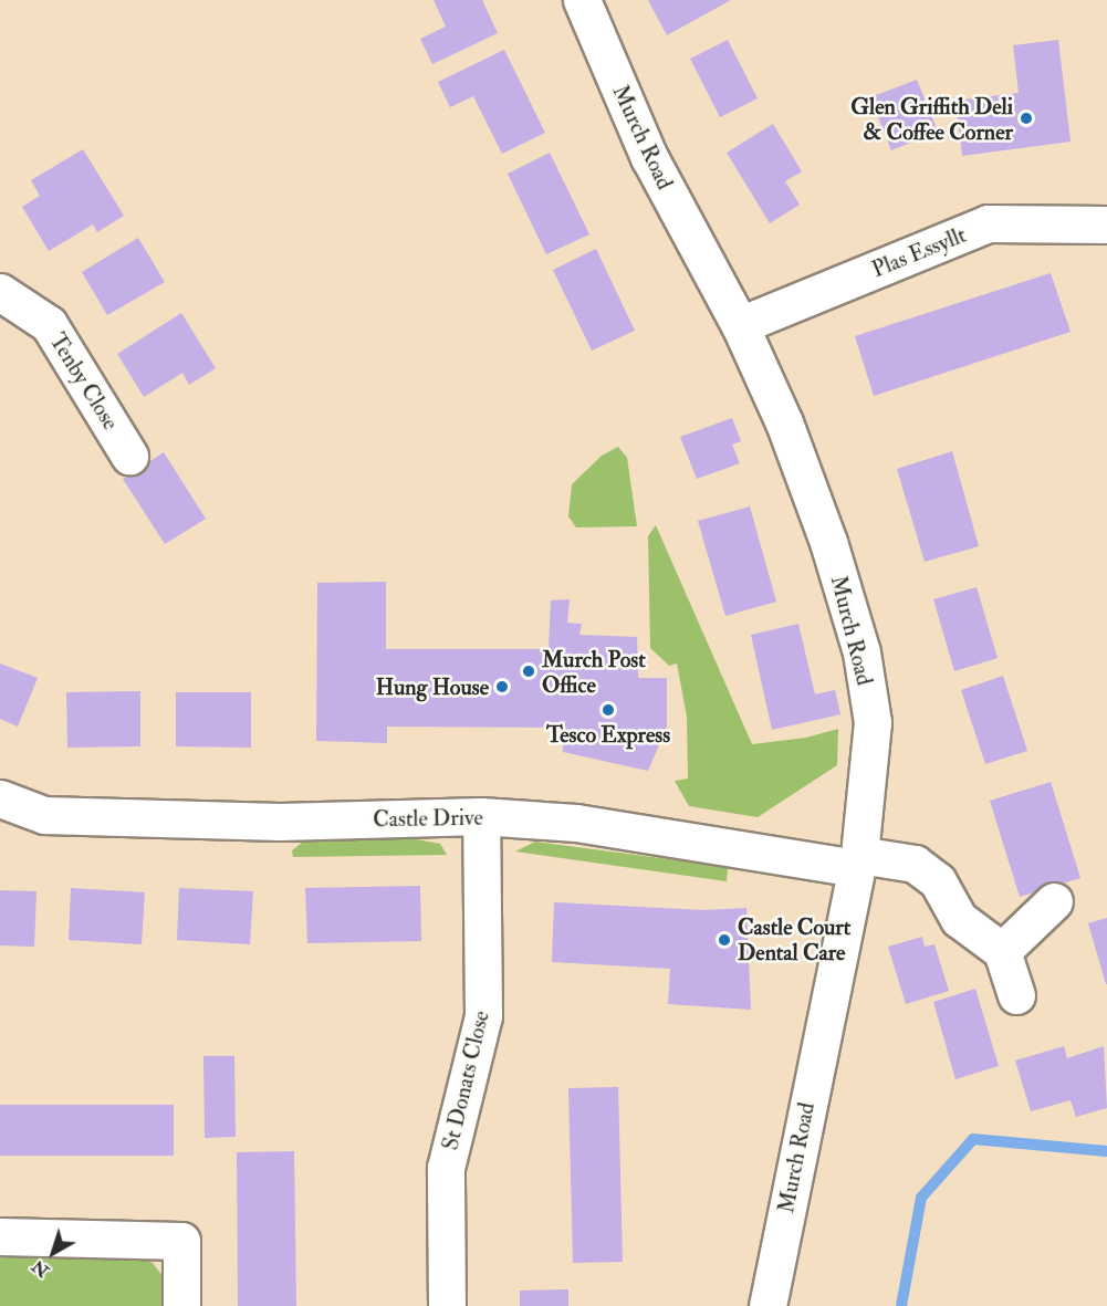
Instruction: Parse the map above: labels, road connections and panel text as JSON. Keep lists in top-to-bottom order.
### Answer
{
  "streets": {
    "street": [
      "Murch Road",
      "Plas Essyllt",
      "Tenby Close",
      "Castle Drive",
      "St Donats Close"
    ]
  },
  "crossings": [
    ["Murch Road", "Plas Essyllt"],
    ["Murch Road", "Castle Drive"],
    ["Castle Drive", "St Donats Close"]
  ],
  "places": [
    "Glen Griffith Deli & Coffee Corner",
    "Murch Post Office",
    "Hung House",
    "Tesco Express",
    "Castle Court Dental Care"
  ],
  "north": "bottom left"
}
